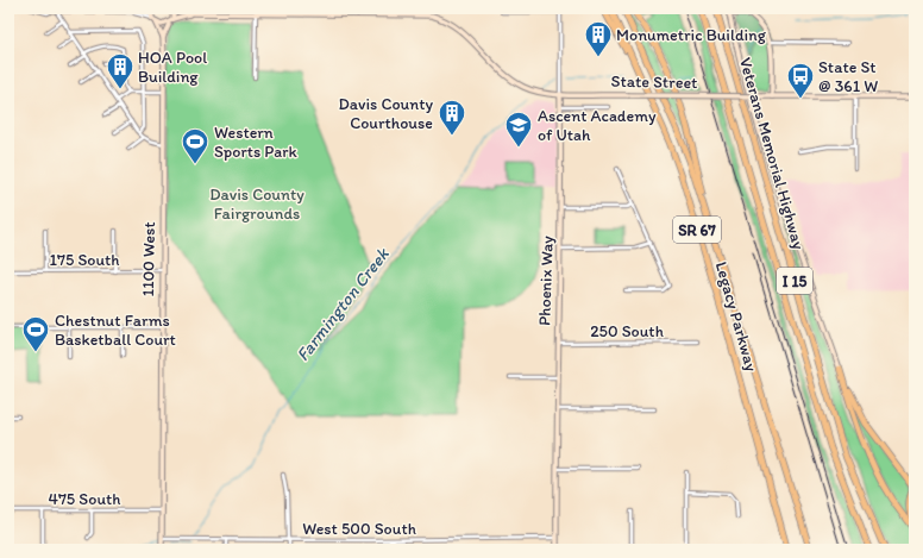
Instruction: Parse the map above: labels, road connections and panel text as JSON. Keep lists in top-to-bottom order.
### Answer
{
  "streets": {
    "highway": [
      "Veterans Memorial Highway",
      "SR 67",
      "I 15",
      "Legacy Parkway"
    ],
    "street": [
      "State Street",
      "175 South",
      "1100 West",
      "Phoenix Way",
      "250 South",
      "475 South",
      "West 500 South"
    ]
  },
  "crossings": [
    ["State Street", "Phoenix Way"],
    ["175 South", "1100 West"],
    ["1100 West", "475 South"],
    ["1100 West", "West 500 South"],
    ["Phoenix Way", "250 South"],
    ["Phoenix Way", "West 500 South"]
  ],
  "water": ["Farmington Creek"],
  "parks": ["Davis County Fairgrounds"],
  "places": {
    "building": ["Monumetric Building", "HOA Pool Building", "Davis County Courthouse"],
    "bus stop": ["State St @ 361 W"],
    "school or university": ["Ascent Academy of Utah"],
    "sports": ["Western Sports Park", "Chestnut Farms Basketball Court"]
  }
}
